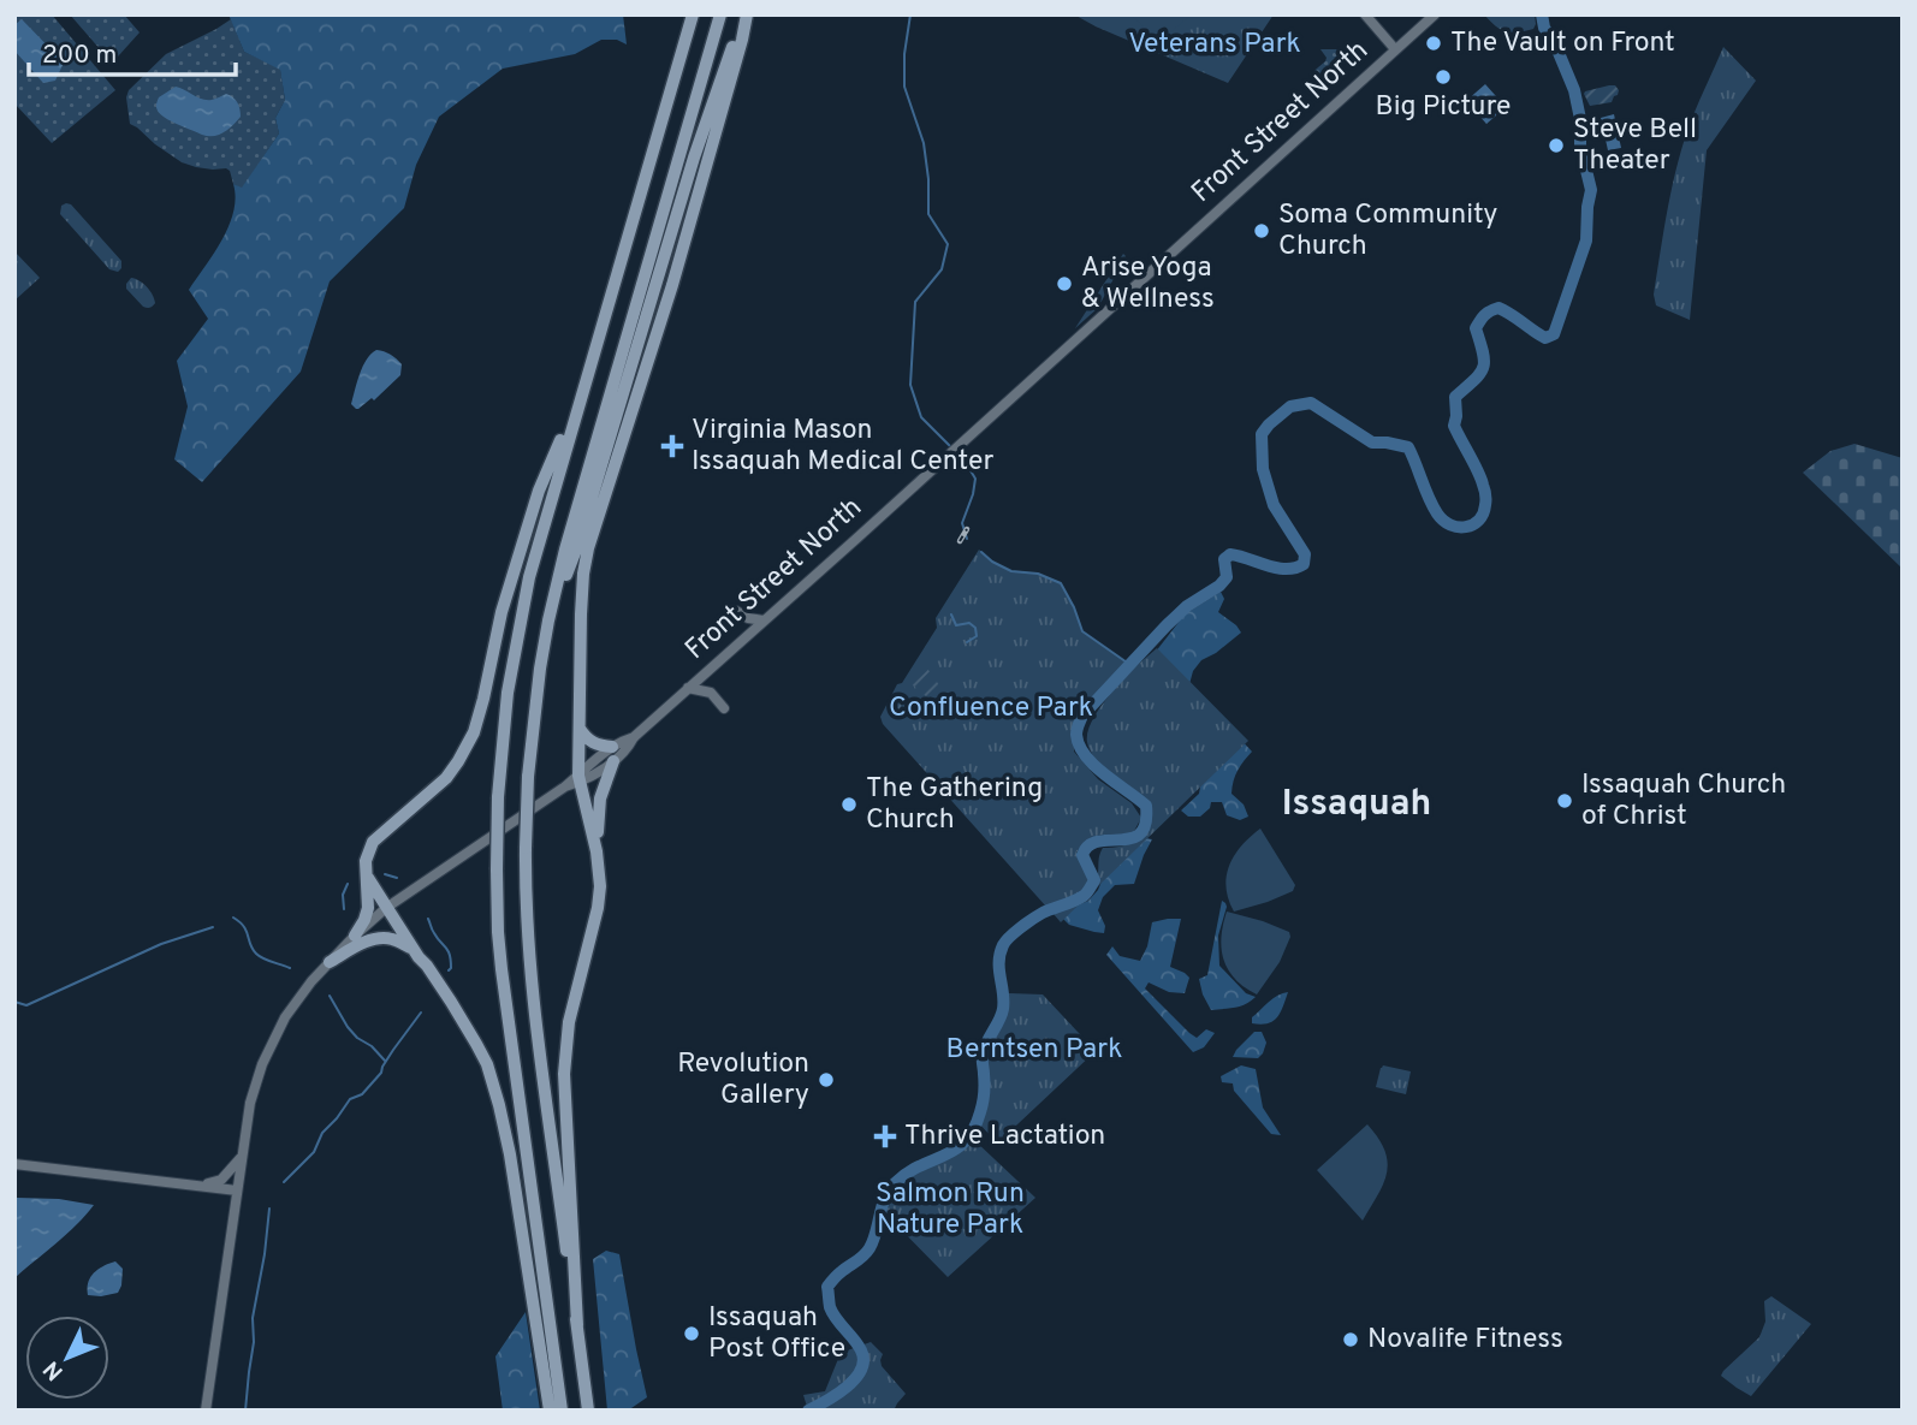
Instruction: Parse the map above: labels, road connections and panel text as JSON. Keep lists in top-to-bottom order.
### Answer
{
  "streets": {
    "main road": ["Front Street North"]
  },
  "districts": ["Issaquah"],
  "parks": [
    "Veterans Park",
    "Confluence Park",
    "Berntsen Park",
    "Salmon Run Nature Park"
  ],
  "places": {
    "other": [
      "The Vault on Front",
      "Big Picture",
      "Steve Bell Theater",
      "Soma Community Church",
      "Arise Yoga & Wellness",
      "Issaquah Church of Christ",
      "The Gathering Church",
      "Revolution Gallery",
      "Issaquah Post Office",
      "Novalife Fitness"
    ],
    "health": ["Virginia Mason Issaquah Medical Center", "Thrive Lactation"]
  },
  "scale_bar": "200 m",
  "north": "bottom left"
}
